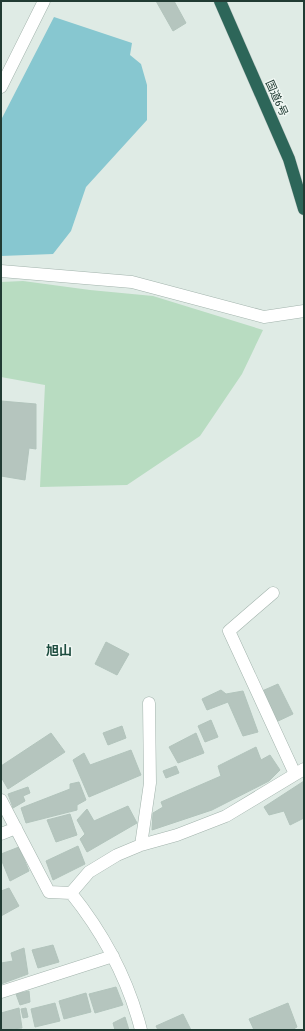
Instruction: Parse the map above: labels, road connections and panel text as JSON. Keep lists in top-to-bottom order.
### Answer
{
  "streets": {
    "highway": ["国道6号"]
  },
  "districts": ["旭山"]
}
